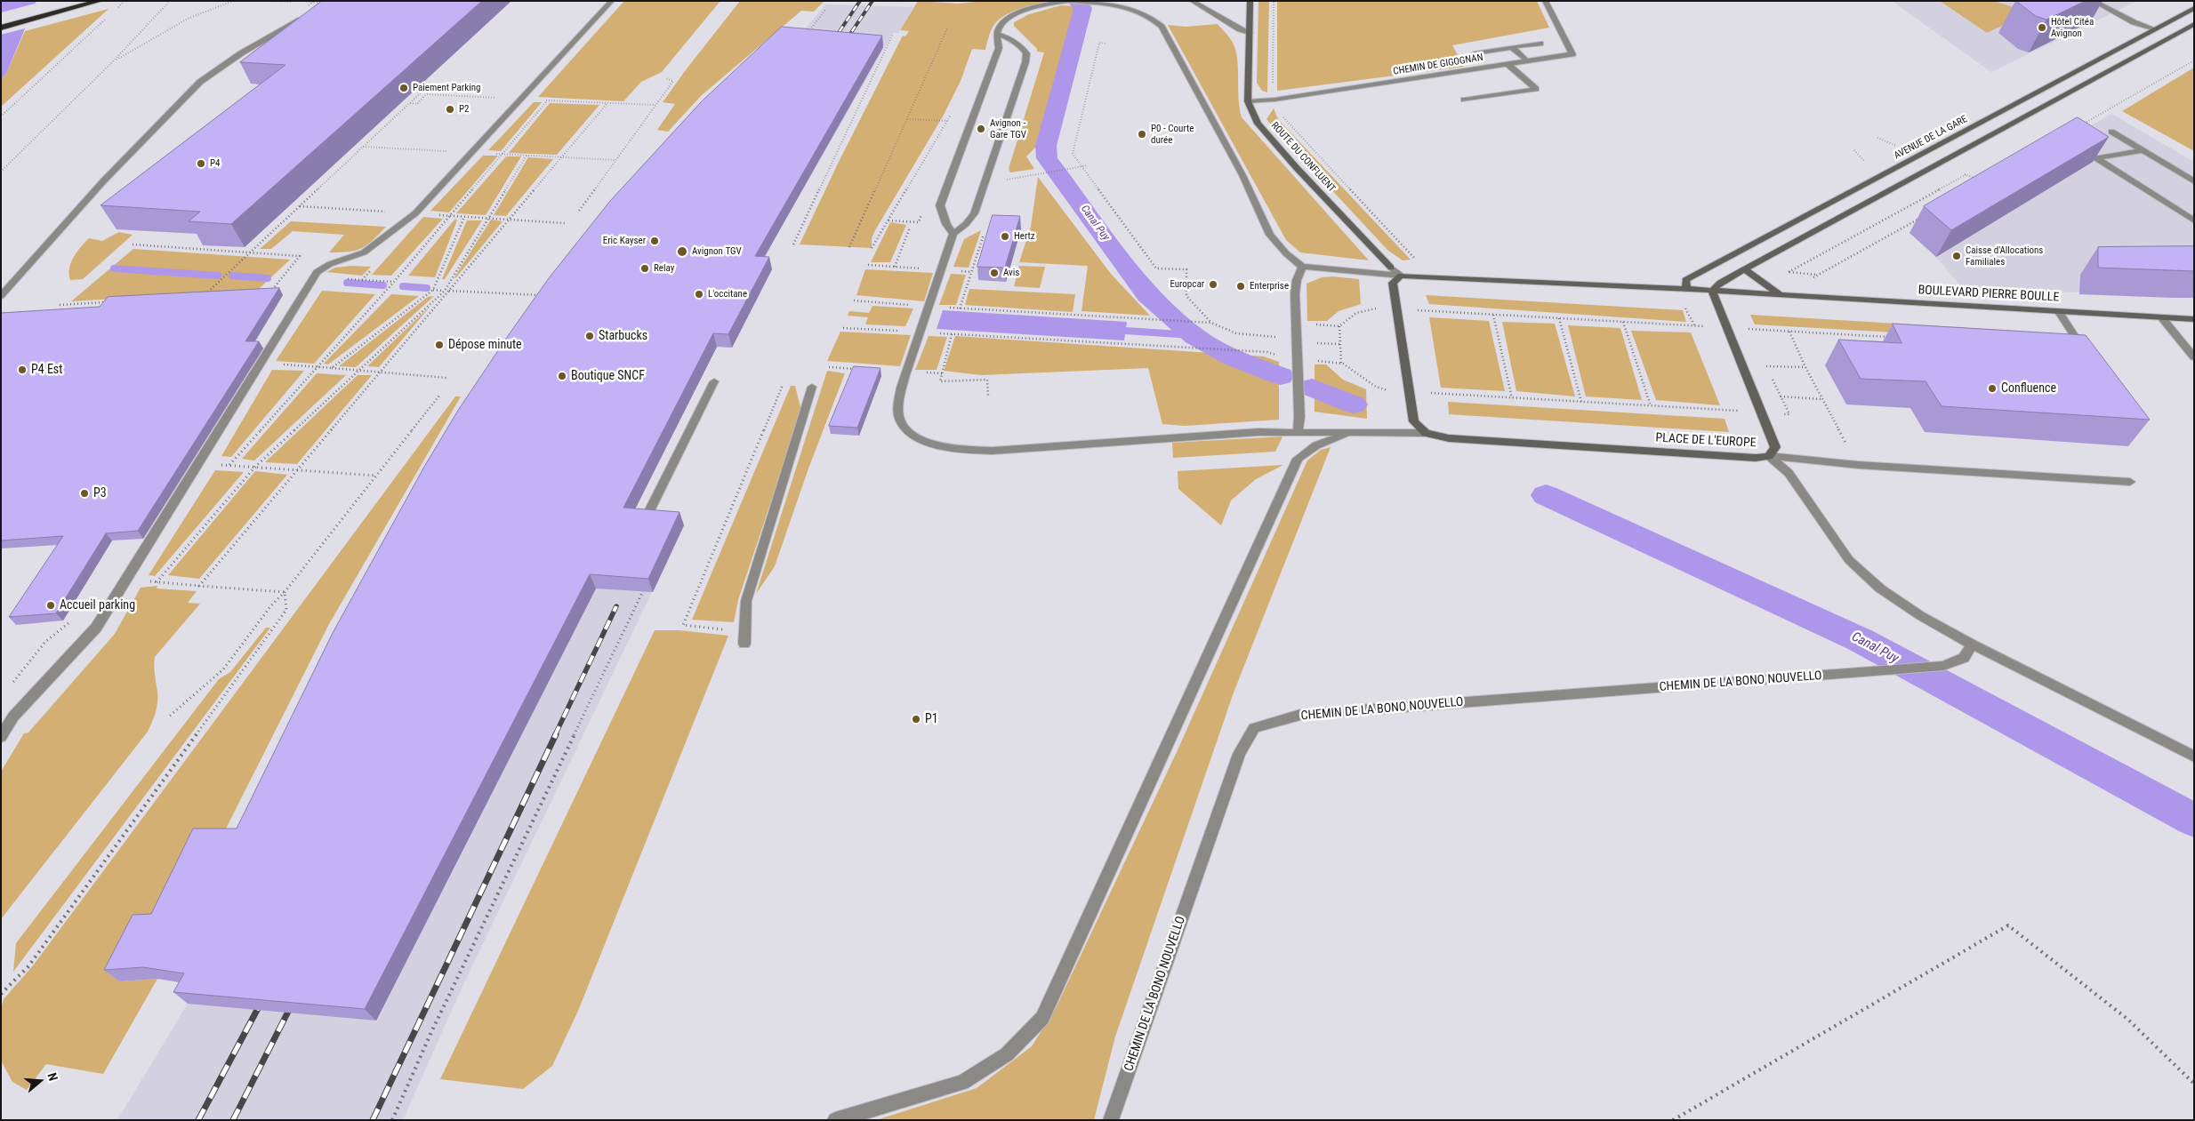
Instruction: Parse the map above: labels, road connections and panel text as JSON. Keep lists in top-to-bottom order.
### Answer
{
  "streets": {
    "street": [
      "CHEMIN DE GIGOGNAN",
      "AVENUE DE LA GARE",
      "ROUTE DU CONFLUENT",
      "BOULEVARD PIERRE BOULLE",
      "PLACE DE L'EUROPE",
      "CHEMIN DE LA BONO NOUVELLO"
    ]
  },
  "crossings": [
    ["CHEMIN DE GIGOGNAN", "ROUTE DU CONFLUENT"],
    ["BOULEVARD PIERRE BOULLE", "PLACE DE L'EUROPE"]
  ],
  "water": ["Canal Puy"],
  "places": [
    "Hôtel Citéa Avignon",
    "Paiement Parking",
    "P2",
    "Avignon - Gare TGV",
    "P0 - Courte durée",
    "P4",
    "Hertz",
    "Eric Kayser",
    "Avignon TGV",
    "Caisse d'Allocations Familiales",
    "Relay",
    "Avis",
    "Europcar",
    "Enterprise",
    "L'occitane",
    "Starbucks",
    "Dépose minute",
    "P4 Est",
    "Boutique SNCF",
    "Confluence",
    "P3",
    "Accueil parking",
    "P1"
  ],
  "north": "right"
}
